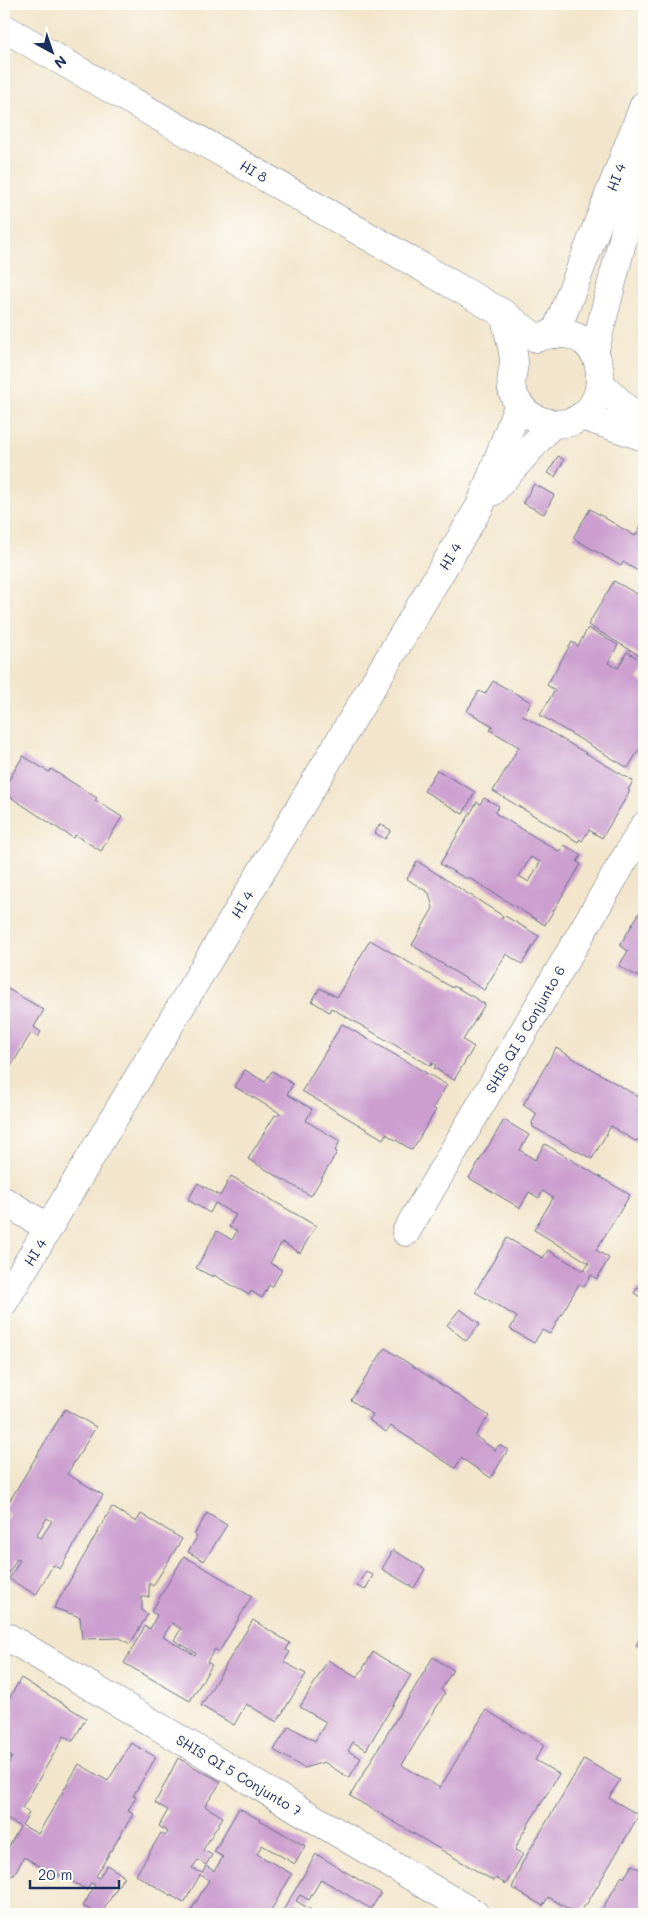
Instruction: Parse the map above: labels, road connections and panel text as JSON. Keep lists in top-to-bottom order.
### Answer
{
  "streets": {
    "street": [
      "HI 8",
      "HI 4",
      "SHIS QI 5 Conjunto 6",
      "SHIS QI 5 Conjunto 7"
    ]
  },
  "crossings": [
    ["HI 8", "HI 4"]
  ],
  "scale_bar": "20 m",
  "north": "bottom right"
}
